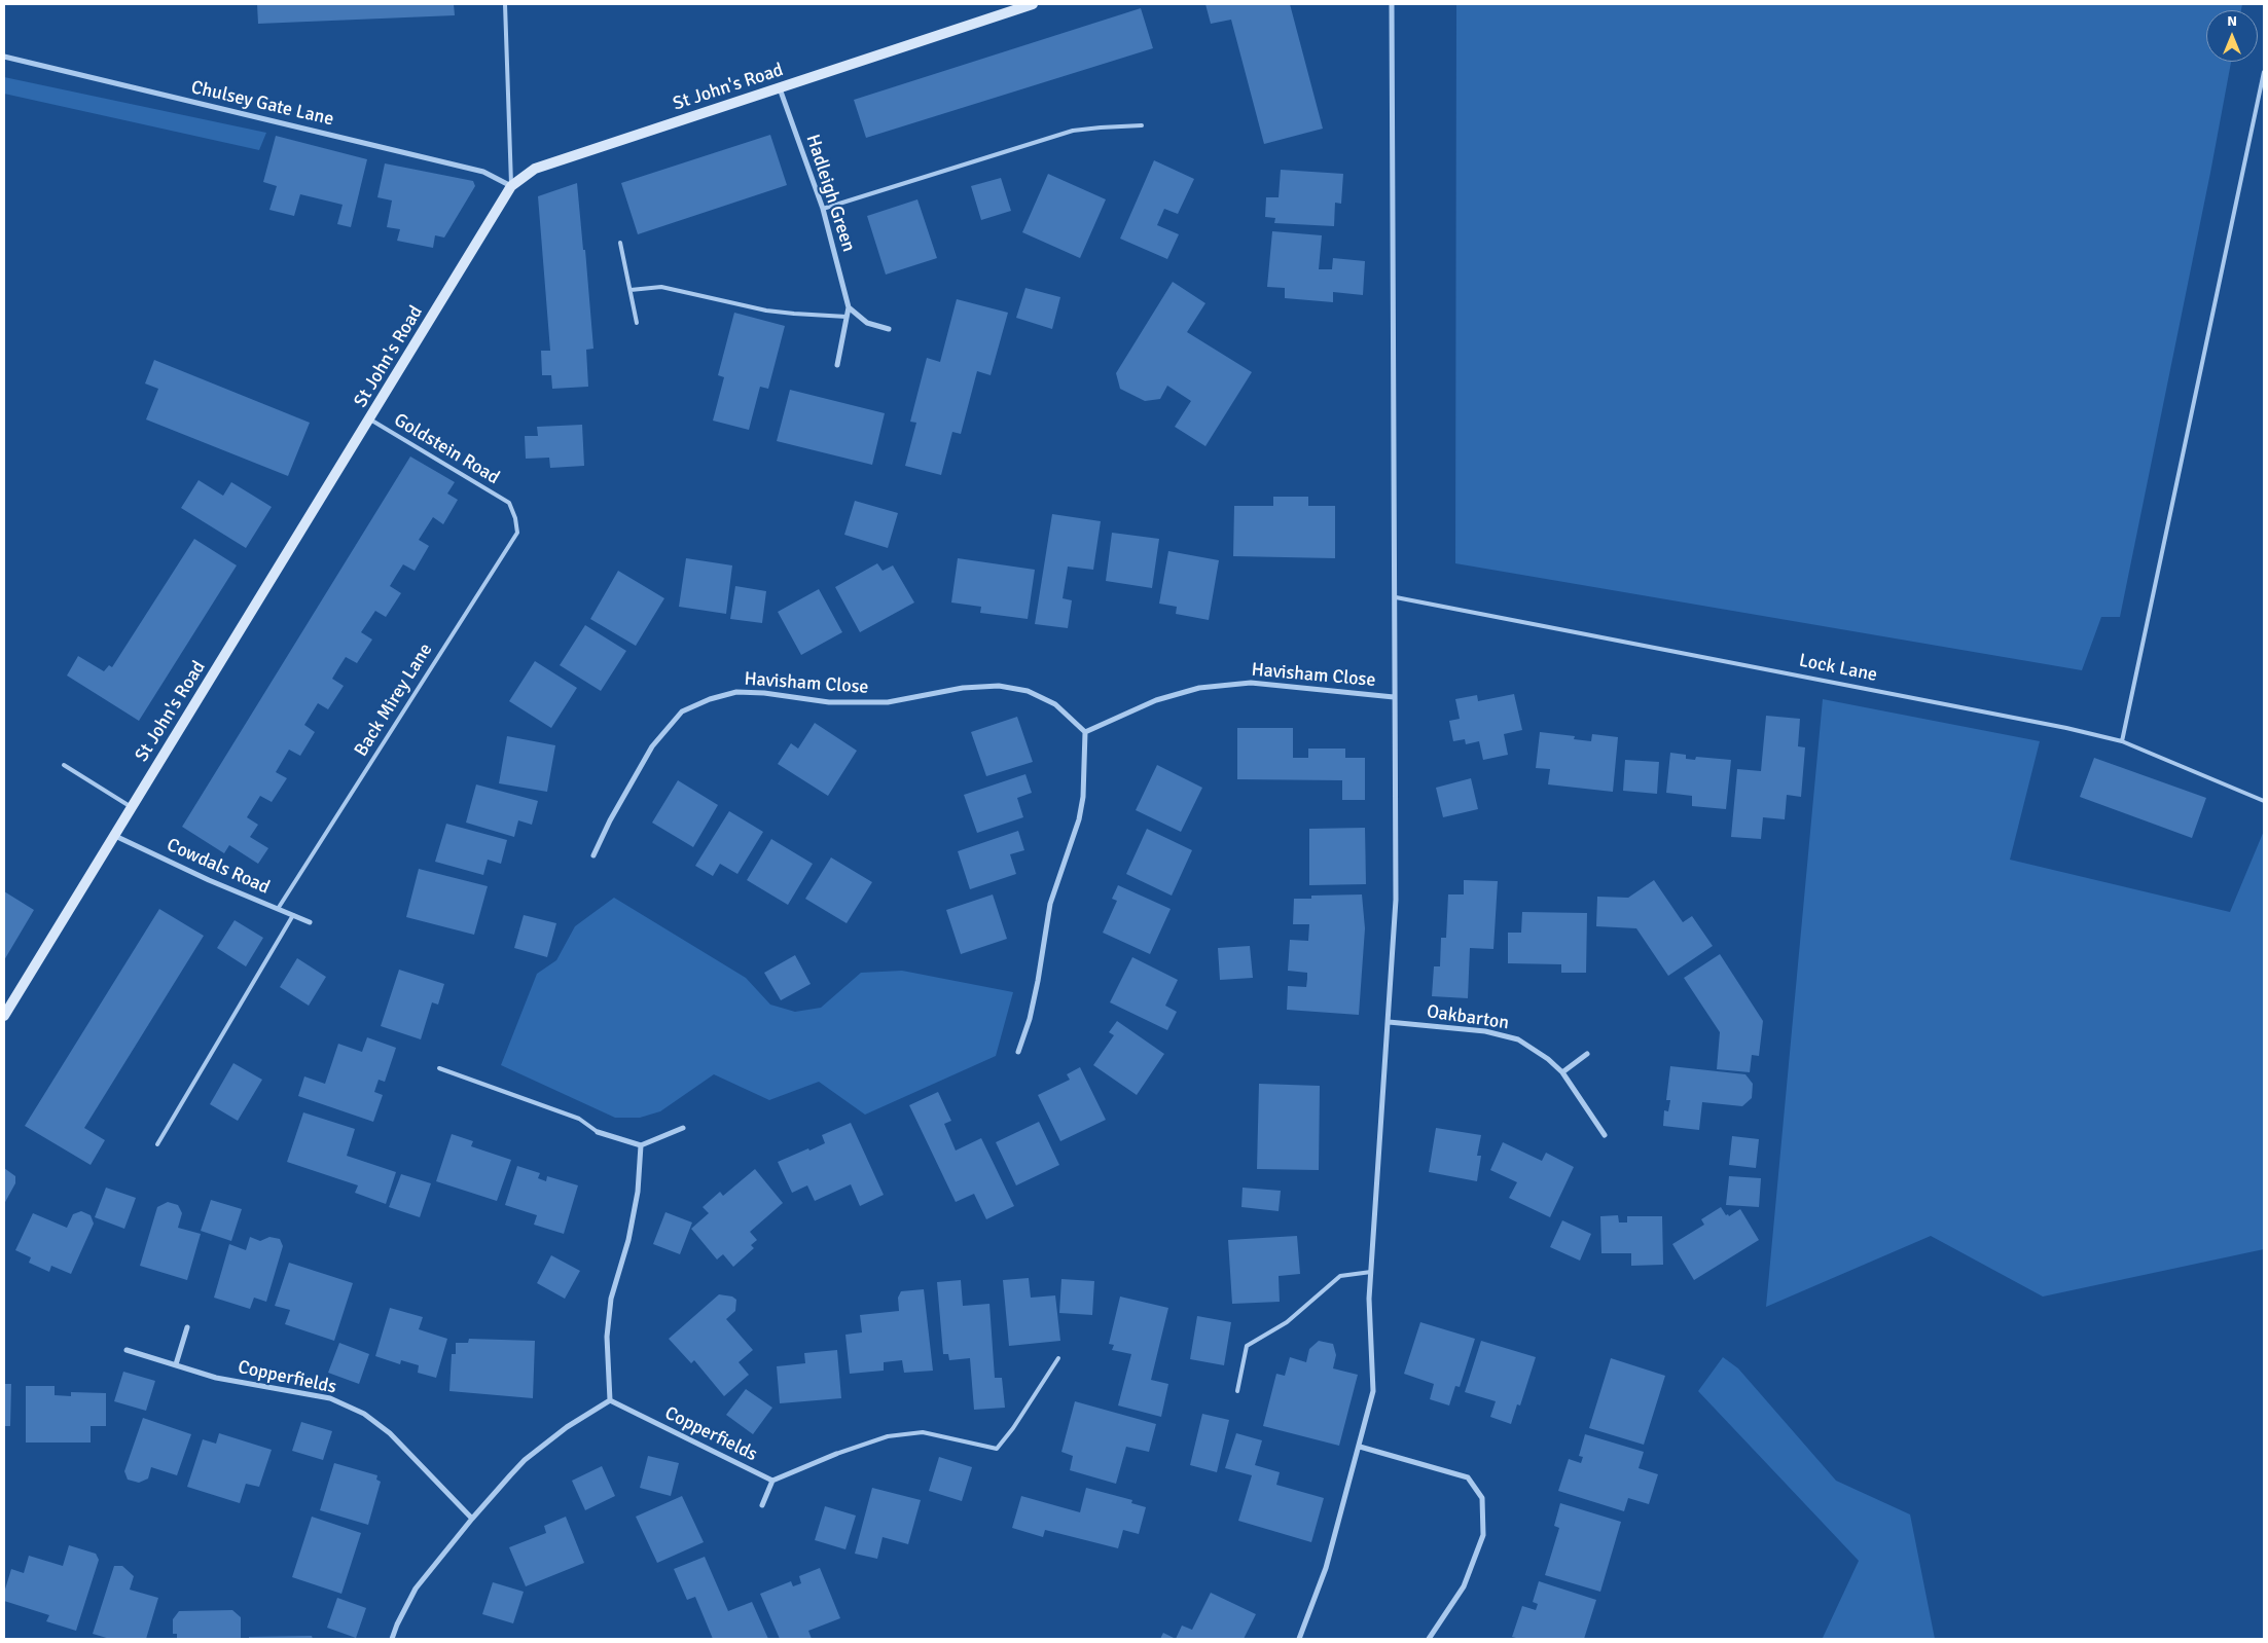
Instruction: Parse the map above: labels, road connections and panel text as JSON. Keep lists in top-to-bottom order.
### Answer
{
  "streets": {
    "street": [
      "St John's Road",
      "Chulsey Gate Lane",
      "Hadleigh Green",
      "Havisham Close",
      "Cowdals Road",
      "Oakbarton",
      "Copperfields"
    ],
    "lane": ["Goldstein Road", "Lock Lane", "Back Mirey Lane"]
  },
  "crossings": [
    ["St John's Road", "Chulsey Gate Lane"],
    ["St John's Road", "Hadleigh Green"],
    ["St John's Road", "Goldstein Road"],
    ["St John's Road", "Cowdals Road"],
    ["Goldstein Road", "Back Mirey Lane"],
    ["Back Mirey Lane", "Cowdals Road"]
  ],
  "north": "top"
}
